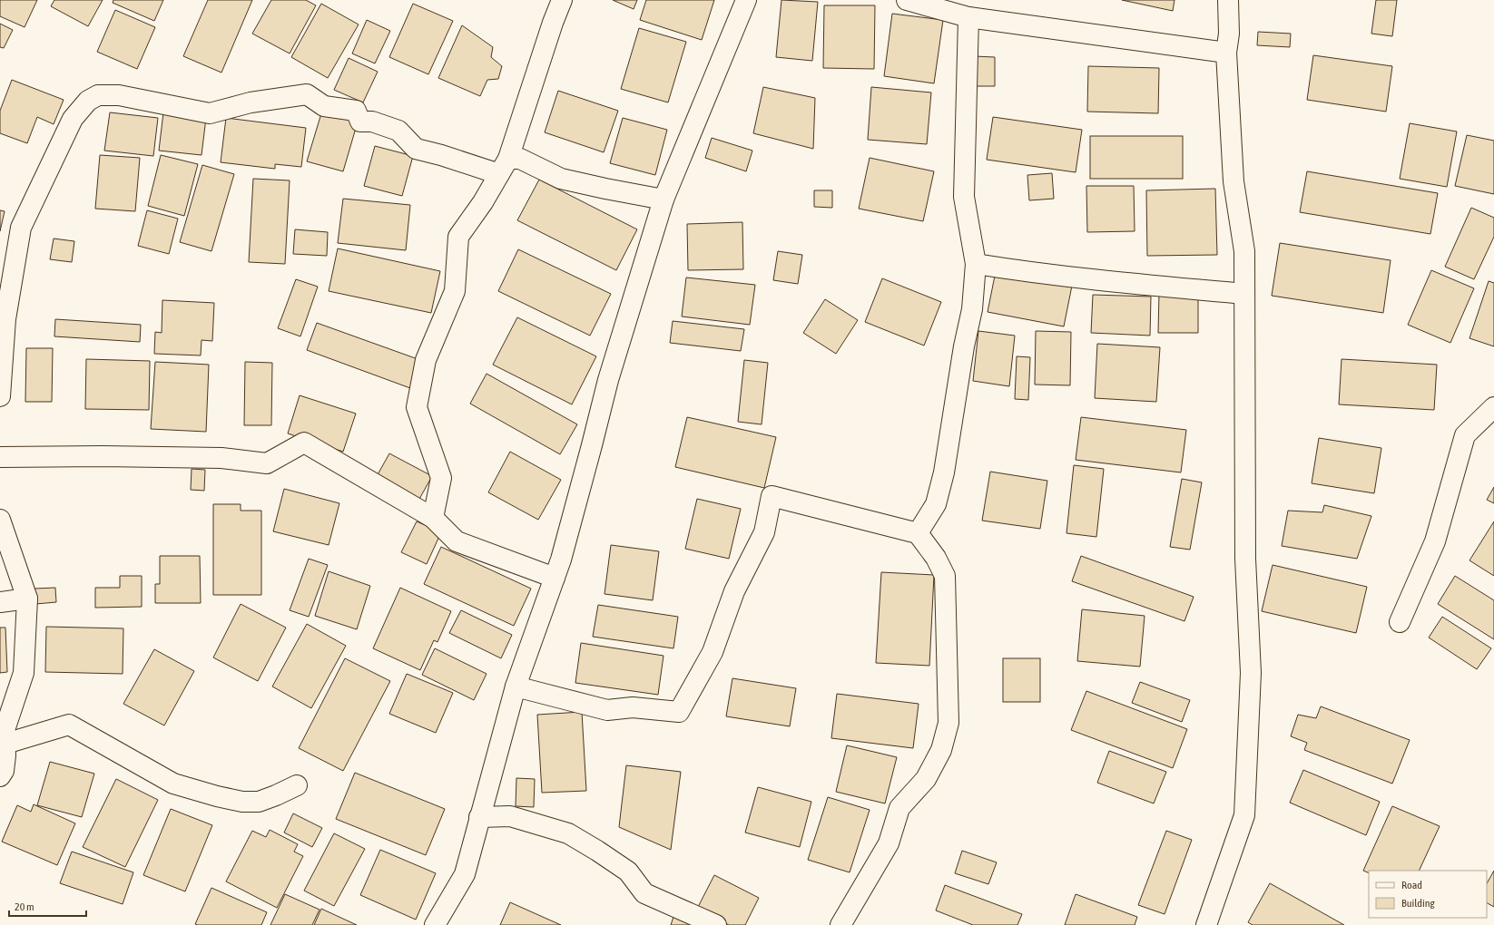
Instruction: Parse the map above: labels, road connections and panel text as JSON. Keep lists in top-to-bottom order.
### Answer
{
  "legend": ["Road", "Building"],
  "scale_bar": "20 m"
}
